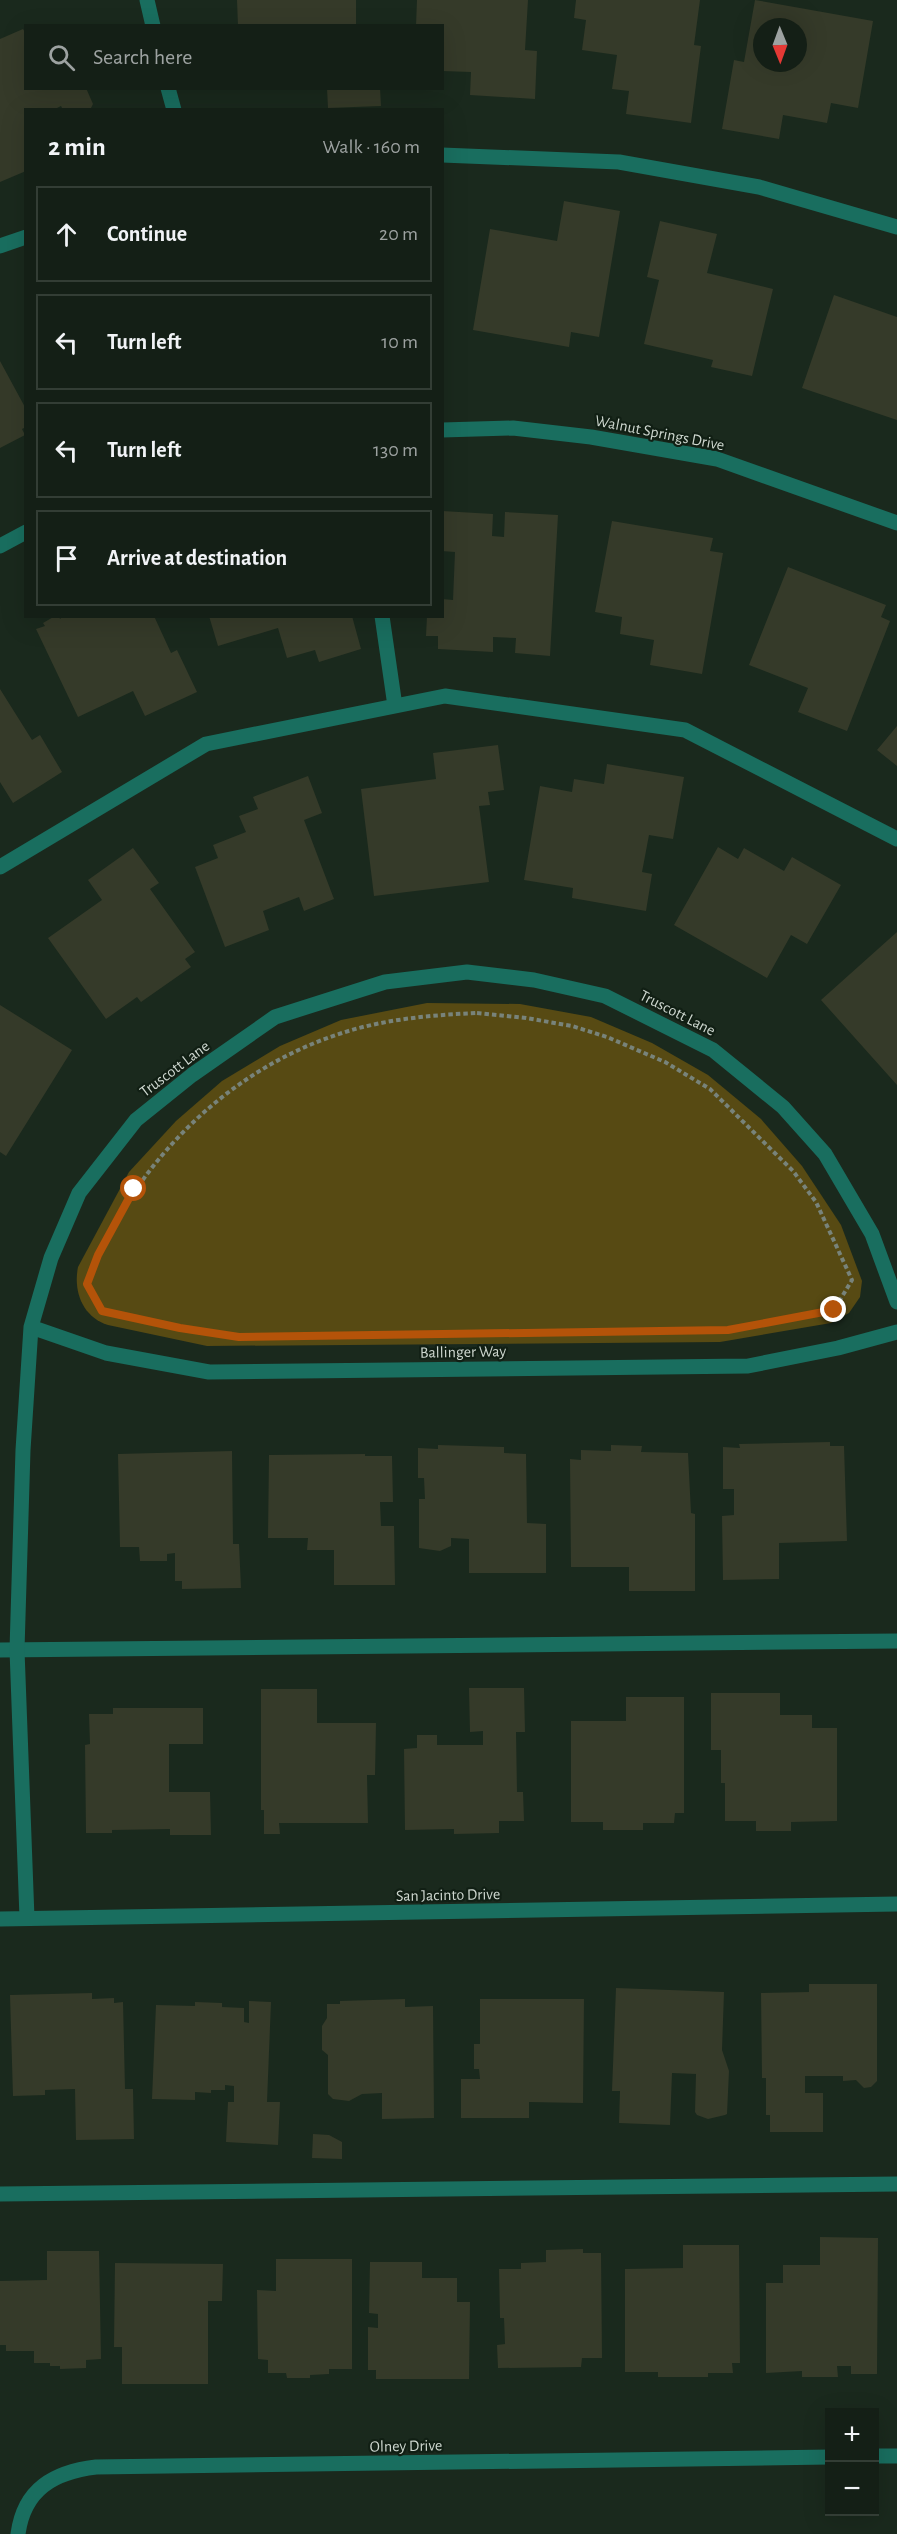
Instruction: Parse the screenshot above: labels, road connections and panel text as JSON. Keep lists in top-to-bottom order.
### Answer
{
  "streets": {
    "street": [
      "Walnut Springs Drive",
      "Truscott Lane",
      "Ballinger Way",
      "San Jacinto Drive",
      "Olney Drive"
    ]
  },
  "crossings": [
    ["Truscott Lane", "Ballinger Way"],
    ["Truscott Lane", "San Jacinto Drive"]
  ],
  "north": "bottom",
  "page": {
    "search": "Search here",
    "heading": ["2 min", "Walk · 160 m"],
    "list": [
      ["Continue", "20 m"],
      ["Turn left", "10 m"],
      ["Turn left", "130 m"],
      "Arrive at destination"
    ],
    "map_buttons": ["+", "−"]
  }
}
